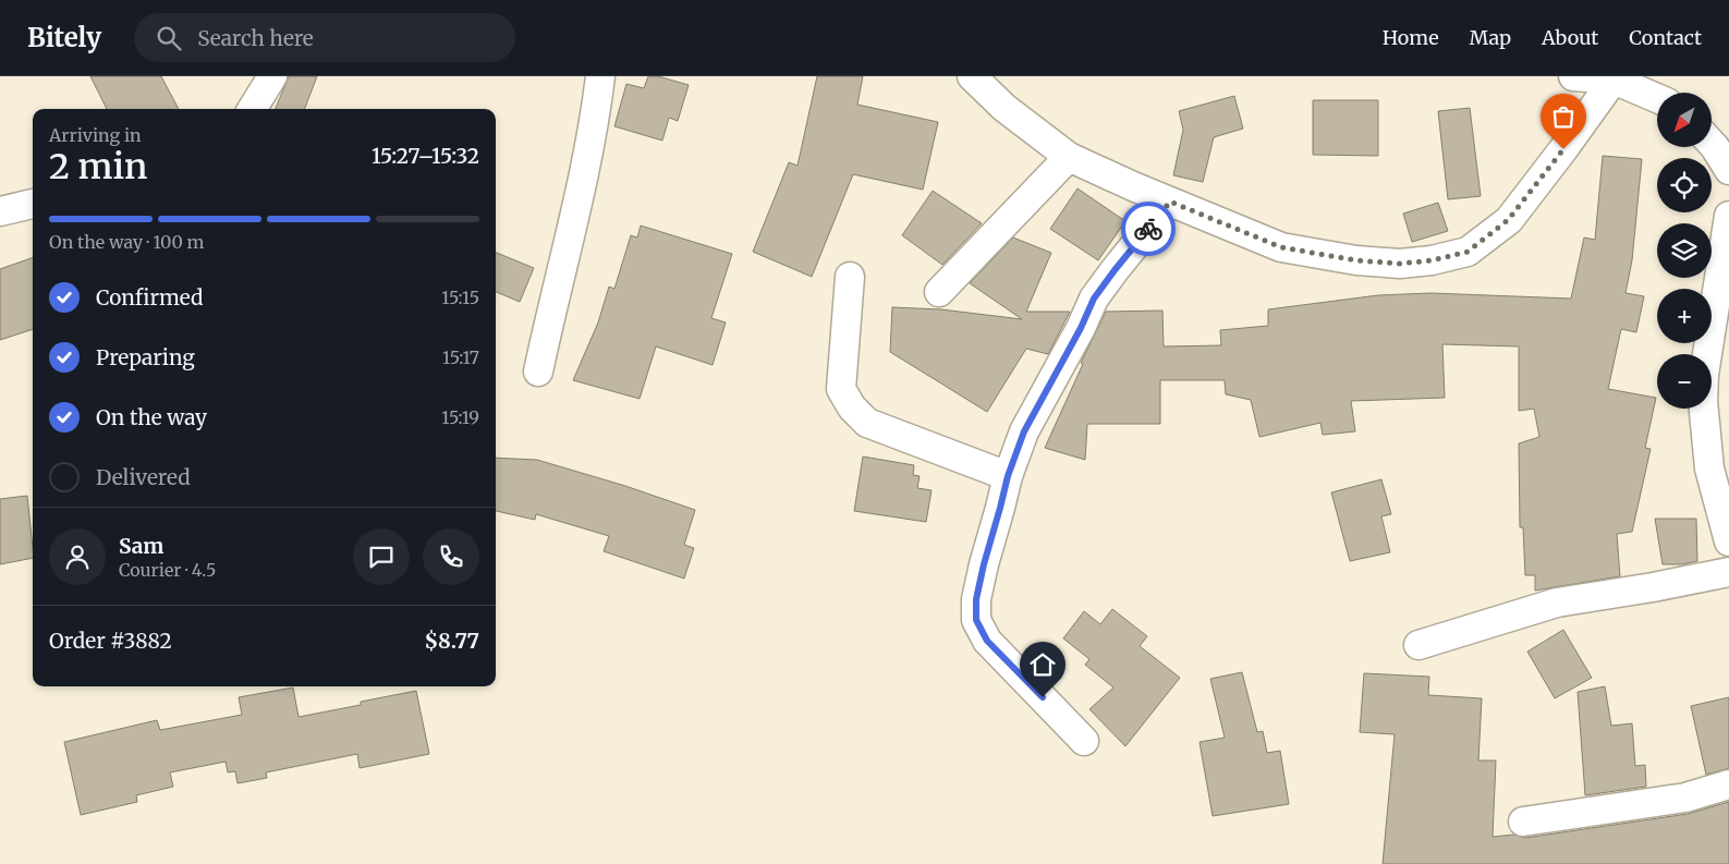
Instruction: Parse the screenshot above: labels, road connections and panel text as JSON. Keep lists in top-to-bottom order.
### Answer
{
  "north": "bottom left",
  "page": {
    "header": "Bitely",
    "search": "Search here",
    "nav": [
      "Home",
      "Map",
      "About",
      "Contact"
    ],
    "map_buttons": ["+", "−"],
    "heading": ["2 min", "Arriving in", "15:27–15:32"],
    "panel": [
      "Sam",
      "Courier · 4.5",
      "Order #3882",
      "$8.77"
    ],
    "bar": "On the way · 100 m",
    "list": [
      ["Confirmed", "15:15"],
      ["Preparing", "15:17"],
      ["On the way", "15:19"],
      "Delivered"
    ]
  }
}
